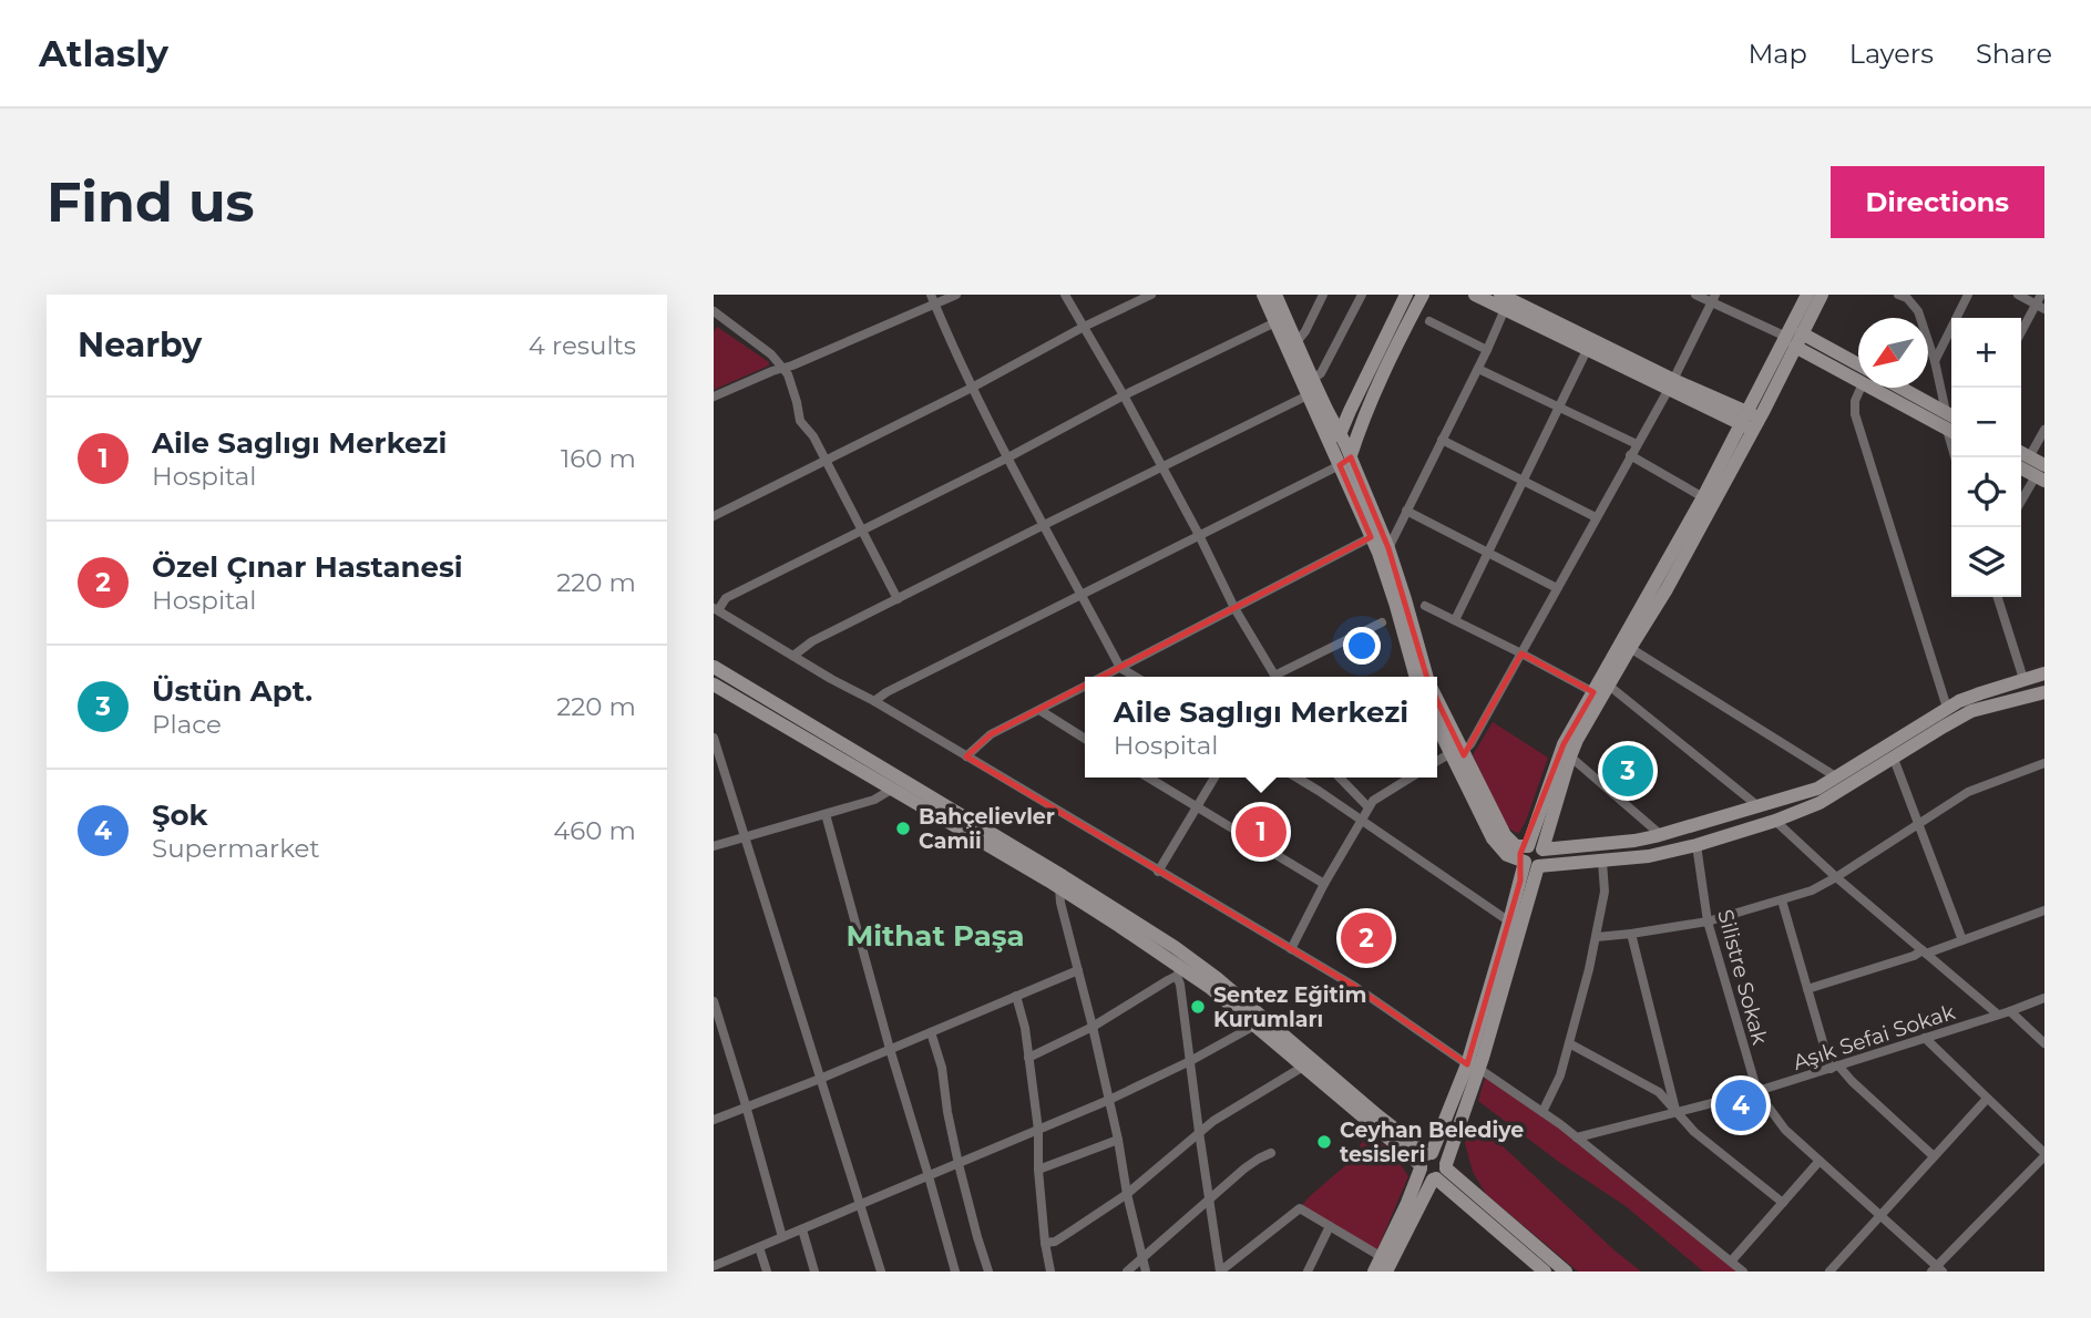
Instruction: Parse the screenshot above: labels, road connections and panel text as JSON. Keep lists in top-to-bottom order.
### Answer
{
  "streets": {
    "street": ["Silistre Sokak", "Aşık Sefai Sokak"]
  },
  "crossings": [
    ["Silistre Sokak", "Aşık Sefai Sokak"]
  ],
  "districts": ["Mithat Paşa"],
  "places": ["Bahçelievler Camii", "Sentez Eğitim Kurumları", "Ceyhan Belediye tesisleri"],
  "north": "bottom left",
  "page": {
    "header": "Atlasly",
    "nav": ["Map", "Layers", "Share"],
    "buttons": "Directions",
    "title": "Find us",
    "heading": ["Nearby", "4 results"],
    "map_buttons": ["+", "−"],
    "list": [
      {
        "mark": "1",
        "name": "Aile Saglıgı Merkezi",
        "note": "Hospital",
        "value": "160 m"
      },
      {
        "mark": "2",
        "name": "Özel Çınar Hastanesi",
        "note": "Hospital",
        "value": "220 m"
      },
      {
        "mark": "3",
        "name": "Üstün Apt.",
        "note": "Place",
        "value": "220 m"
      },
      {
        "mark": "4",
        "name": "Şok",
        "note": "Supermarket",
        "value": "460 m"
      }
    ],
    "popup": ["Aile Saglıgı Merkezi", "Hospital"],
    "pins": [
      "3",
      "1",
      "2",
      "4"
    ]
  }
}
